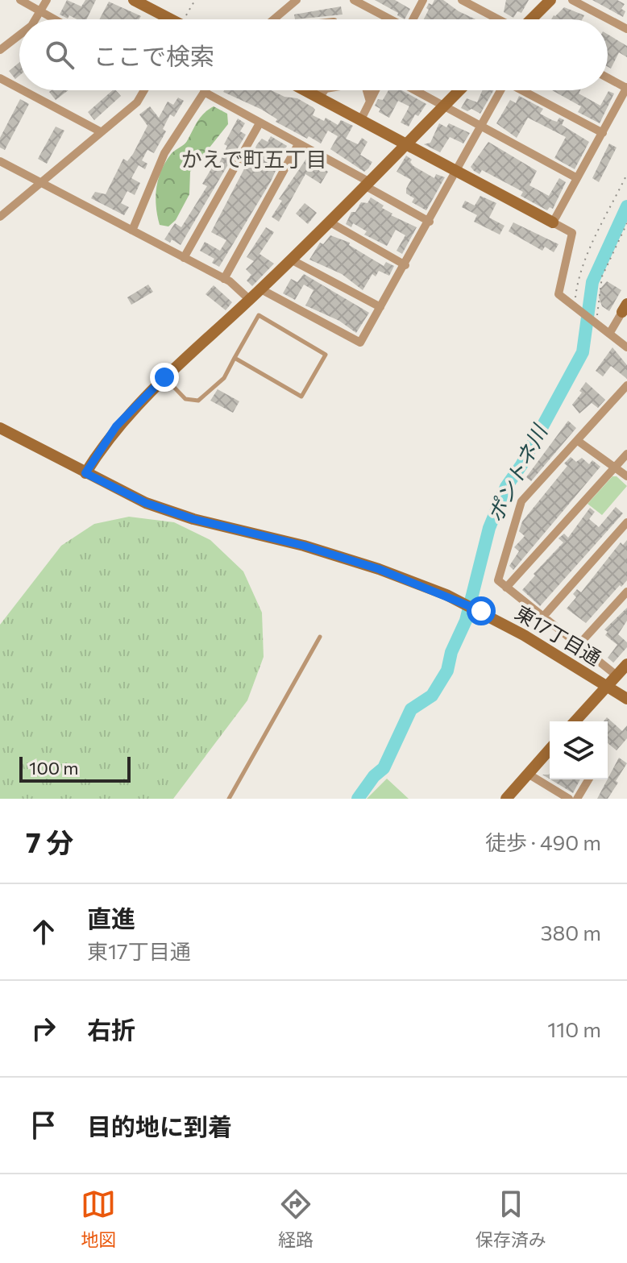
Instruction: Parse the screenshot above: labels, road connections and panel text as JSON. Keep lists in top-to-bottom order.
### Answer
{
  "streets": {
    "street": ["東17丁目通"]
  },
  "districts": ["かえで町五丁目"],
  "water": ["ポントネ川"],
  "scale_bar": "100 m",
  "page": {
    "search": "ここで検索",
    "scale": "100 m",
    "heading": ["7 分", "徒歩 · 490 m"],
    "list": [
      ["直進", "東17丁目通", "380 m"],
      ["右折", "110 m"],
      "目的地に到着"
    ],
    "nav": ["地図", "経路", "保存済み"]
  }
}
